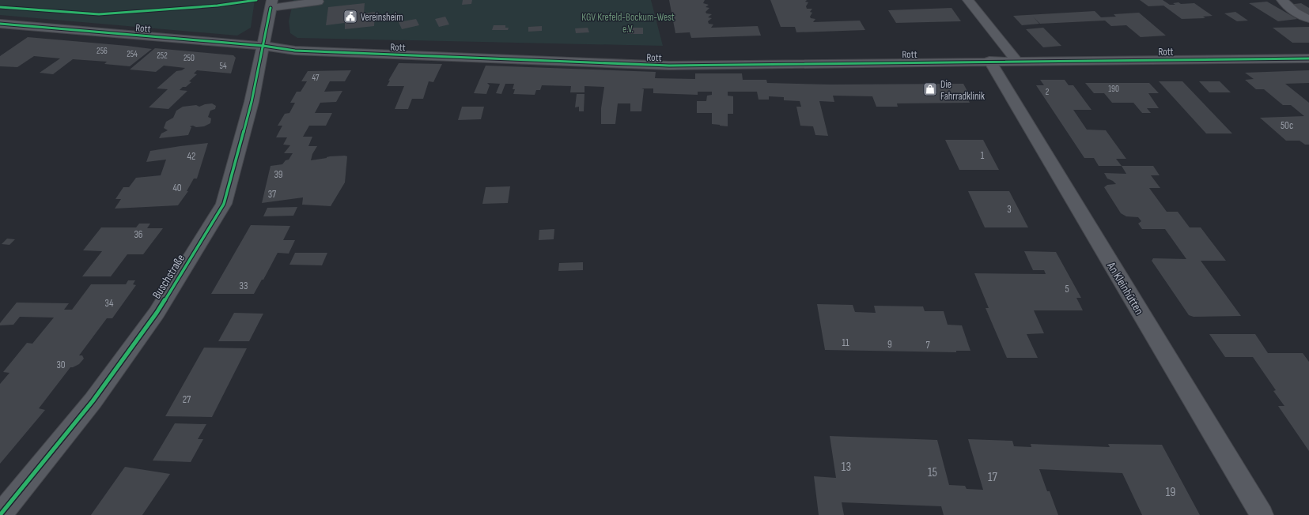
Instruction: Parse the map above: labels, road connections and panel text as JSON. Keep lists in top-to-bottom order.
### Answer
{
  "streets": {
    "street": ["Rott", "Buschstraße", "An Kleinhütten"]
  },
  "crossings": [
    ["Rott", "Buschstraße"],
    ["Rott", "An Kleinhütten"]
  ],
  "parks": ["KGV Krefeld-Bockum-West e.V."],
  "places": {
    "public building": ["Vereinsheim"],
    "shop": ["Die Fahrradklinik"]
  },
  "house_numbers": [
    "256",
    "254",
    "252",
    "250",
    "54",
    "47",
    "190",
    "2",
    "50c",
    "1",
    "42",
    "39",
    "40",
    "37",
    "3",
    "36",
    "33",
    "5",
    "34",
    "11",
    "9",
    "7",
    "30",
    "27",
    "13",
    "15",
    "17",
    "19"
  ]
}
